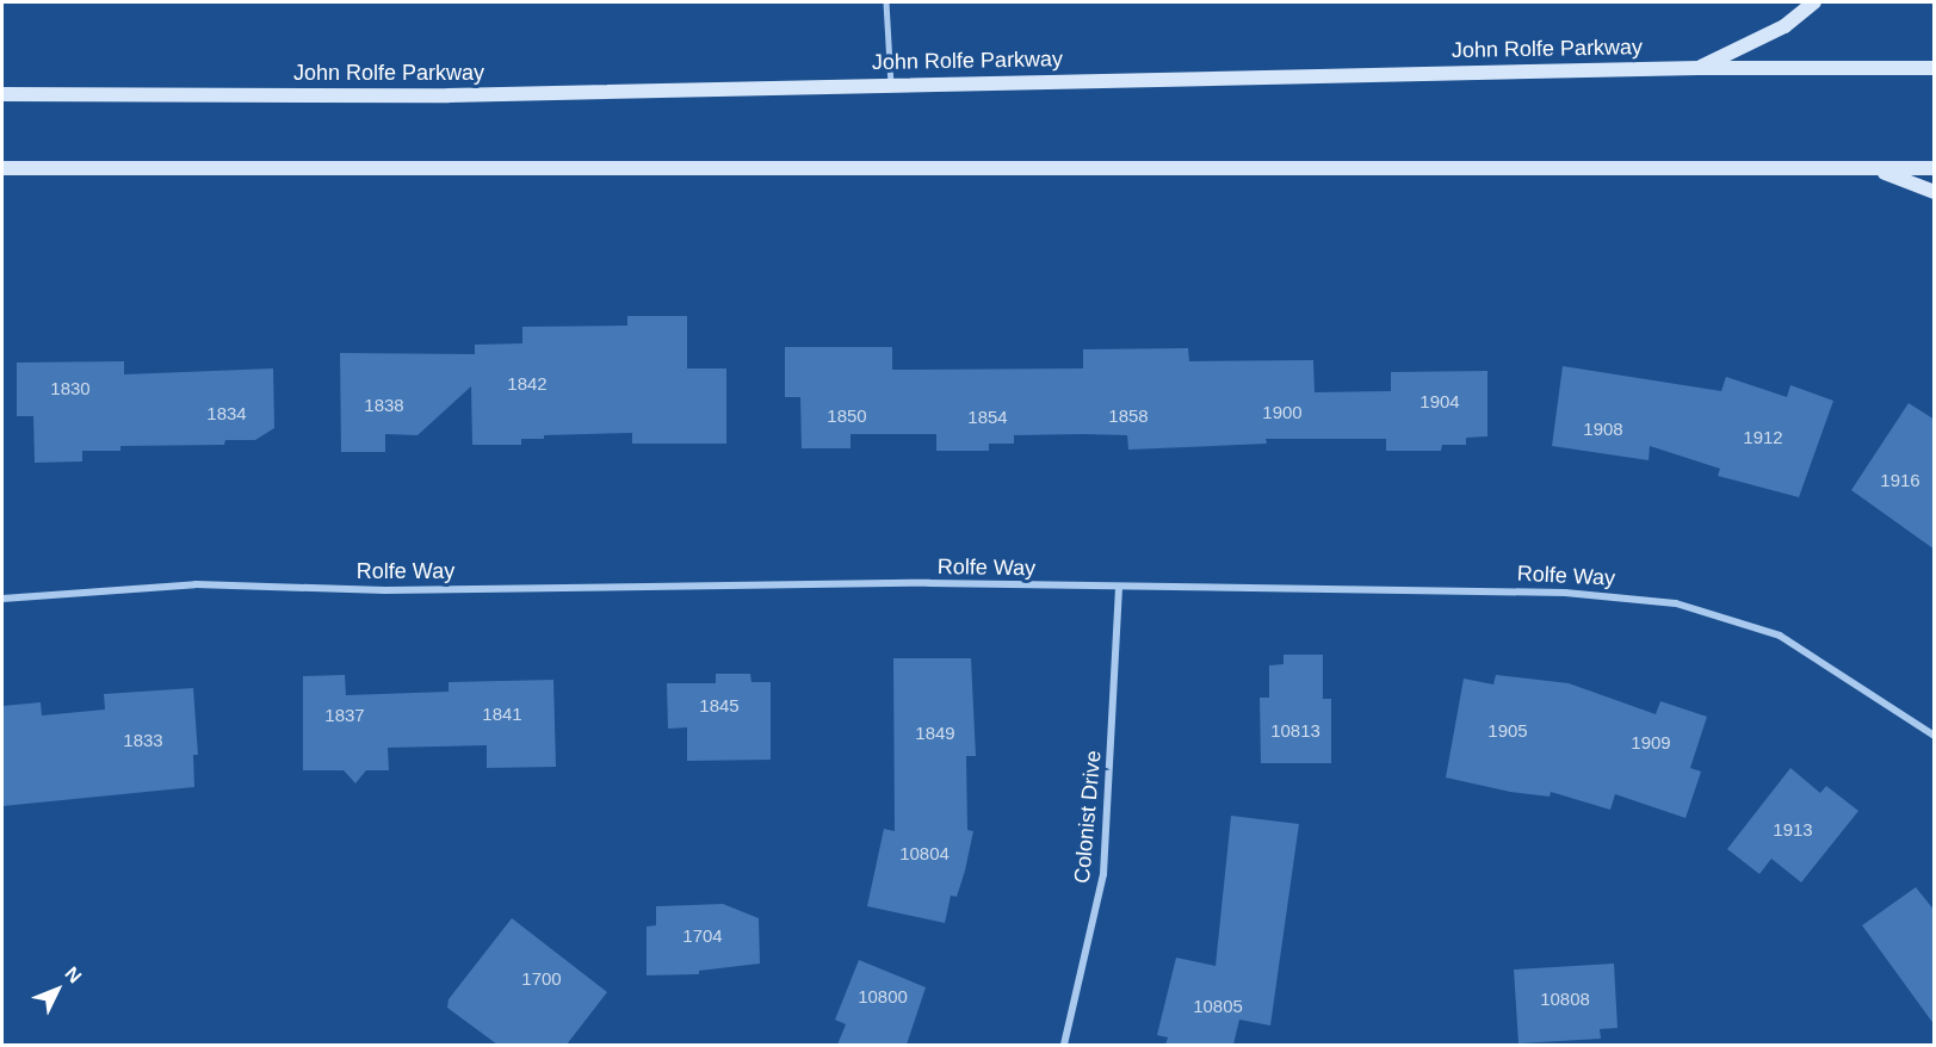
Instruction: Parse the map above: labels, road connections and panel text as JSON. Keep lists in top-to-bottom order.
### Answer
{
  "streets": {
    "main road": ["John Rolfe Parkway"],
    "street": ["Rolfe Way", "Colonist Drive"]
  },
  "crossings": [
    ["Rolfe Way", "Colonist Drive"]
  ],
  "house_numbers": [
    "1842",
    "1830",
    "1904",
    "1838",
    "1900",
    "1834",
    "1850",
    "1858",
    "1854",
    "1908",
    "1912",
    "1916",
    "1845",
    "1841",
    "1837",
    "10813",
    "1905",
    "1849",
    "1833",
    "1909",
    "1913",
    "10804",
    "1704",
    "1700",
    "10800",
    "10808",
    "10805"
  ],
  "north": "top right"
}
